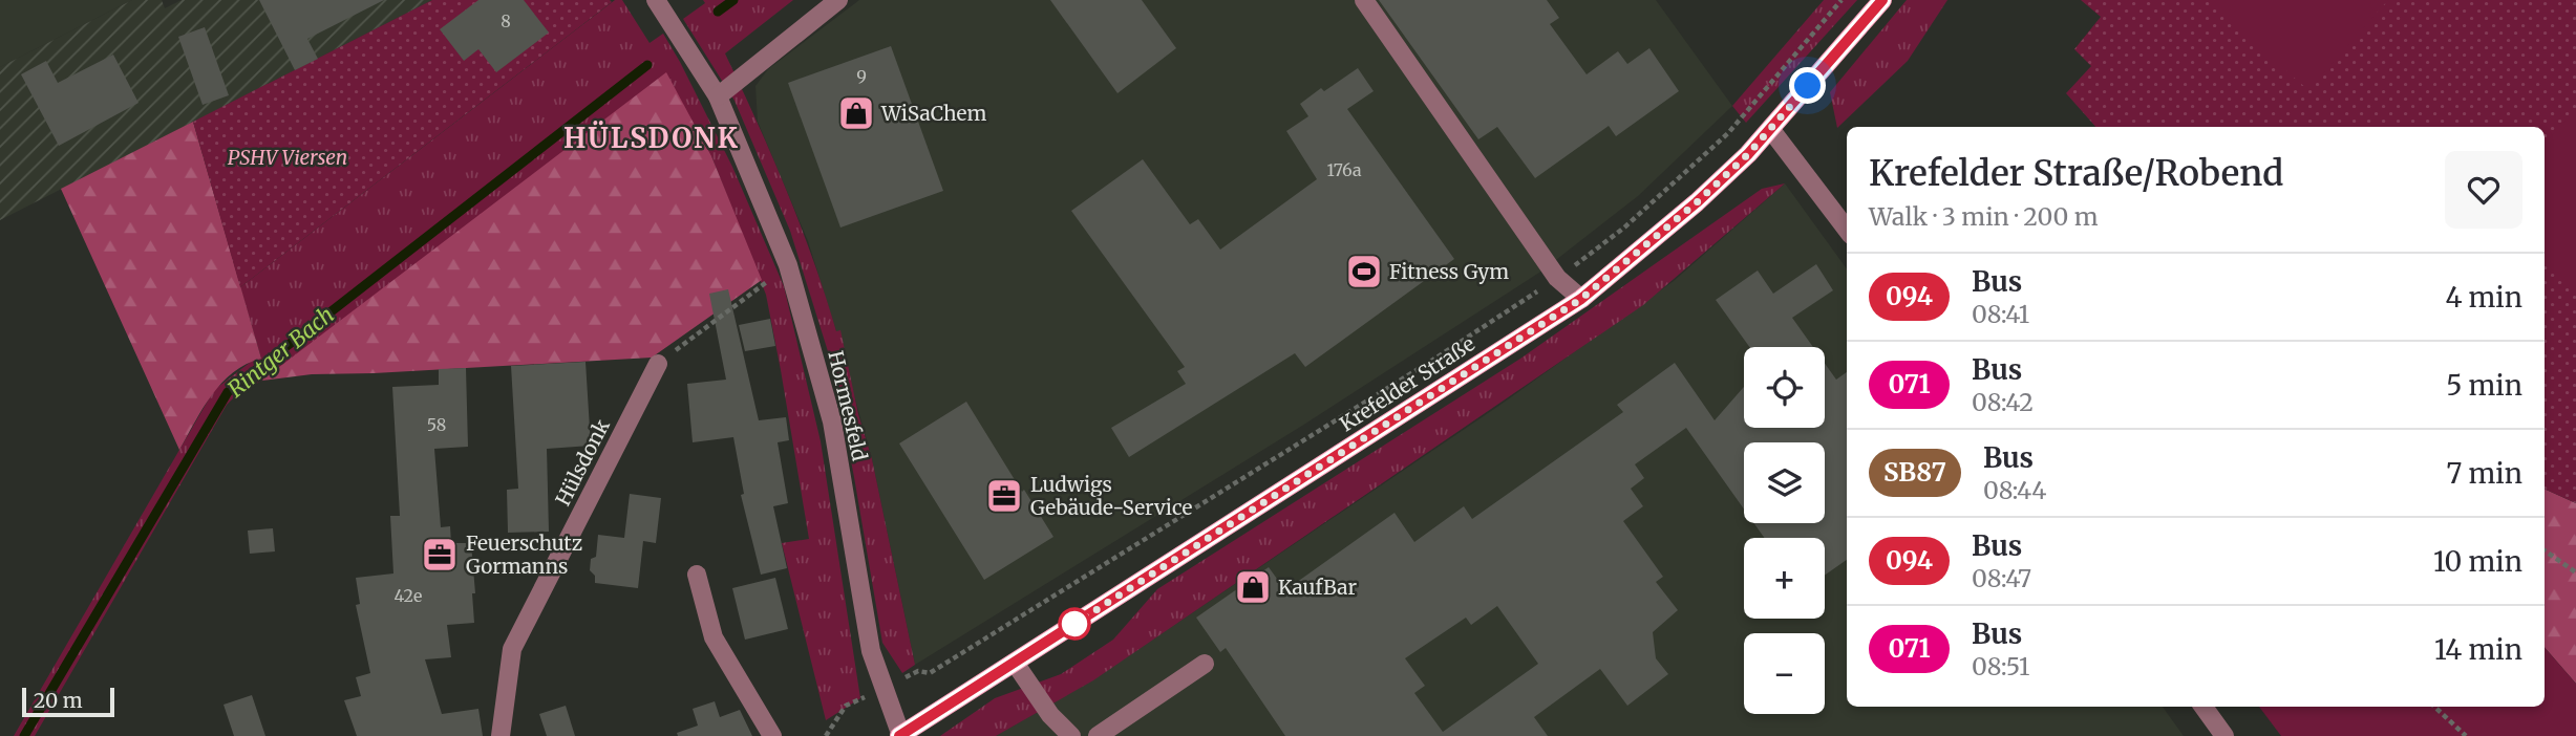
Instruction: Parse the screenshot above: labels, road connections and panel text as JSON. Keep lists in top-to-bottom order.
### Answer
{
  "streets": {
    "main road": ["Krefelder Straße"],
    "street": ["Hormesfeld", "Hülsdonk"]
  },
  "crossings": [
    ["Krefelder Straße", "Hormesfeld"]
  ],
  "districts": ["HÜLSDONK"],
  "water": ["Rintger Bach"],
  "parks": ["PSHV Viersen"],
  "places": {
    "shop": ["WiSaChem", "KaufBar"],
    "sports": ["Fitness Gym"],
    "office": ["Ludwigs Gebäude-Service", "Feuerschutz Gormanns"]
  },
  "lines": ["bus line 094"],
  "house_numbers": [
    "8",
    "9",
    "176a",
    "58",
    "42e"
  ],
  "scale_bar": "20 m",
  "page": {
    "heading": ["Krefelder Straße/Robend", "Walk · 3 min · 200 m"],
    "list": [
      {
        "mark": "094",
        "name": "Bus",
        "note": "08:41",
        "value": "4 min"
      },
      {
        "mark": "071",
        "name": "Bus",
        "note": "08:42",
        "value": "5 min"
      },
      {
        "mark": "SB87",
        "name": "Bus",
        "note": "08:44",
        "value": "7 min"
      },
      {
        "mark": "094",
        "name": "Bus",
        "note": "08:47",
        "value": "10 min"
      },
      {
        "mark": "071",
        "name": "Bus",
        "note": "08:51",
        "value": "14 min"
      }
    ],
    "map_buttons": ["+", "−"],
    "scale": "20 m"
  }
}
